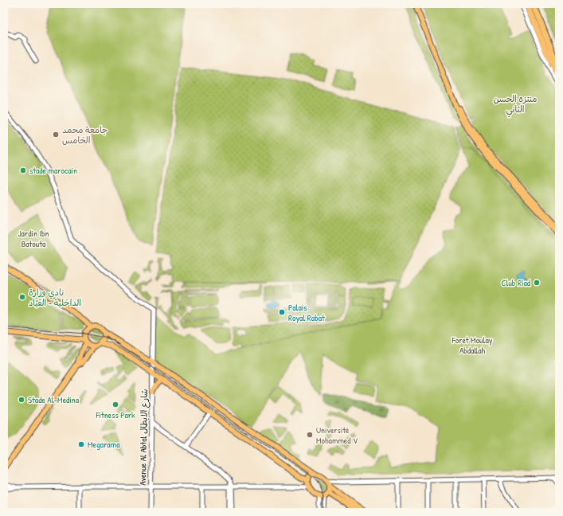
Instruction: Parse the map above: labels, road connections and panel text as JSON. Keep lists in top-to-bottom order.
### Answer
{
  "streets": {
    "street": ["Avenue Al Abtal شارع الابطال"]
  },
  "parks": ["منتزه الحسن الثاني", "Jardin Ibn Batouta", "Foret Moulay Abdallah"],
  "places": [
    "جامعة محمد الخامس",
    "stade marocain",
    "Club Riad",
    "نادي وزارة الداخلية - القيّاد",
    "Palais Royal Rabat",
    "Stade Al-Medina",
    "Fitness Park",
    "Université Mohammed V",
    "Megarama"
  ]
}
